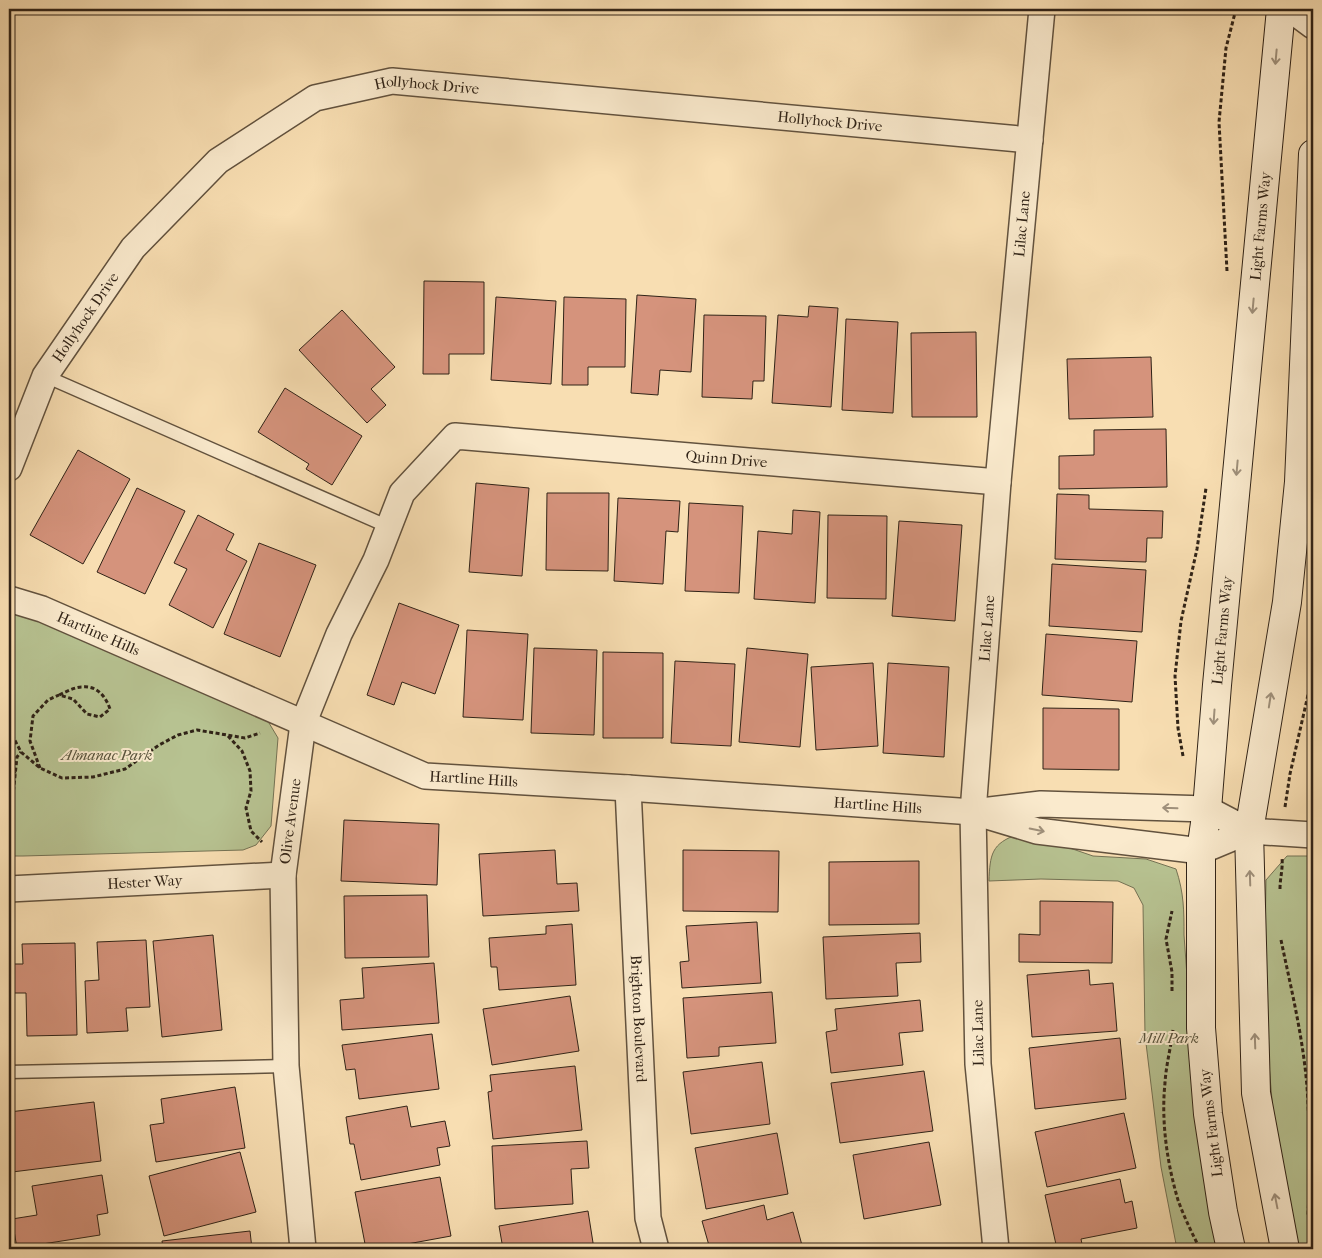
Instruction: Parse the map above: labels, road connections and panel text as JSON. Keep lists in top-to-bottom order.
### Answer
{
  "streets": {
    "street": [
      "Hollyhock Drive",
      "Lilac Lane",
      "Light Farms Way",
      "Quinn Drive",
      "Hartline Hills",
      "Olive Avenue",
      "Hester Way",
      "Brighton Boulevard"
    ]
  },
  "crossings": [
    ["Hollyhock Drive", "Lilac Lane"],
    ["Lilac Lane", "Quinn Drive"],
    ["Lilac Lane", "Hartline Hills"],
    ["Light Farms Way", "Hartline Hills"],
    ["Quinn Drive", "Olive Avenue"],
    ["Hartline Hills", "Olive Avenue"],
    ["Hartline Hills", "Brighton Boulevard"],
    ["Olive Avenue", "Hester Way"]
  ],
  "parks": ["Almanac Park", "Mill Park"]
}
